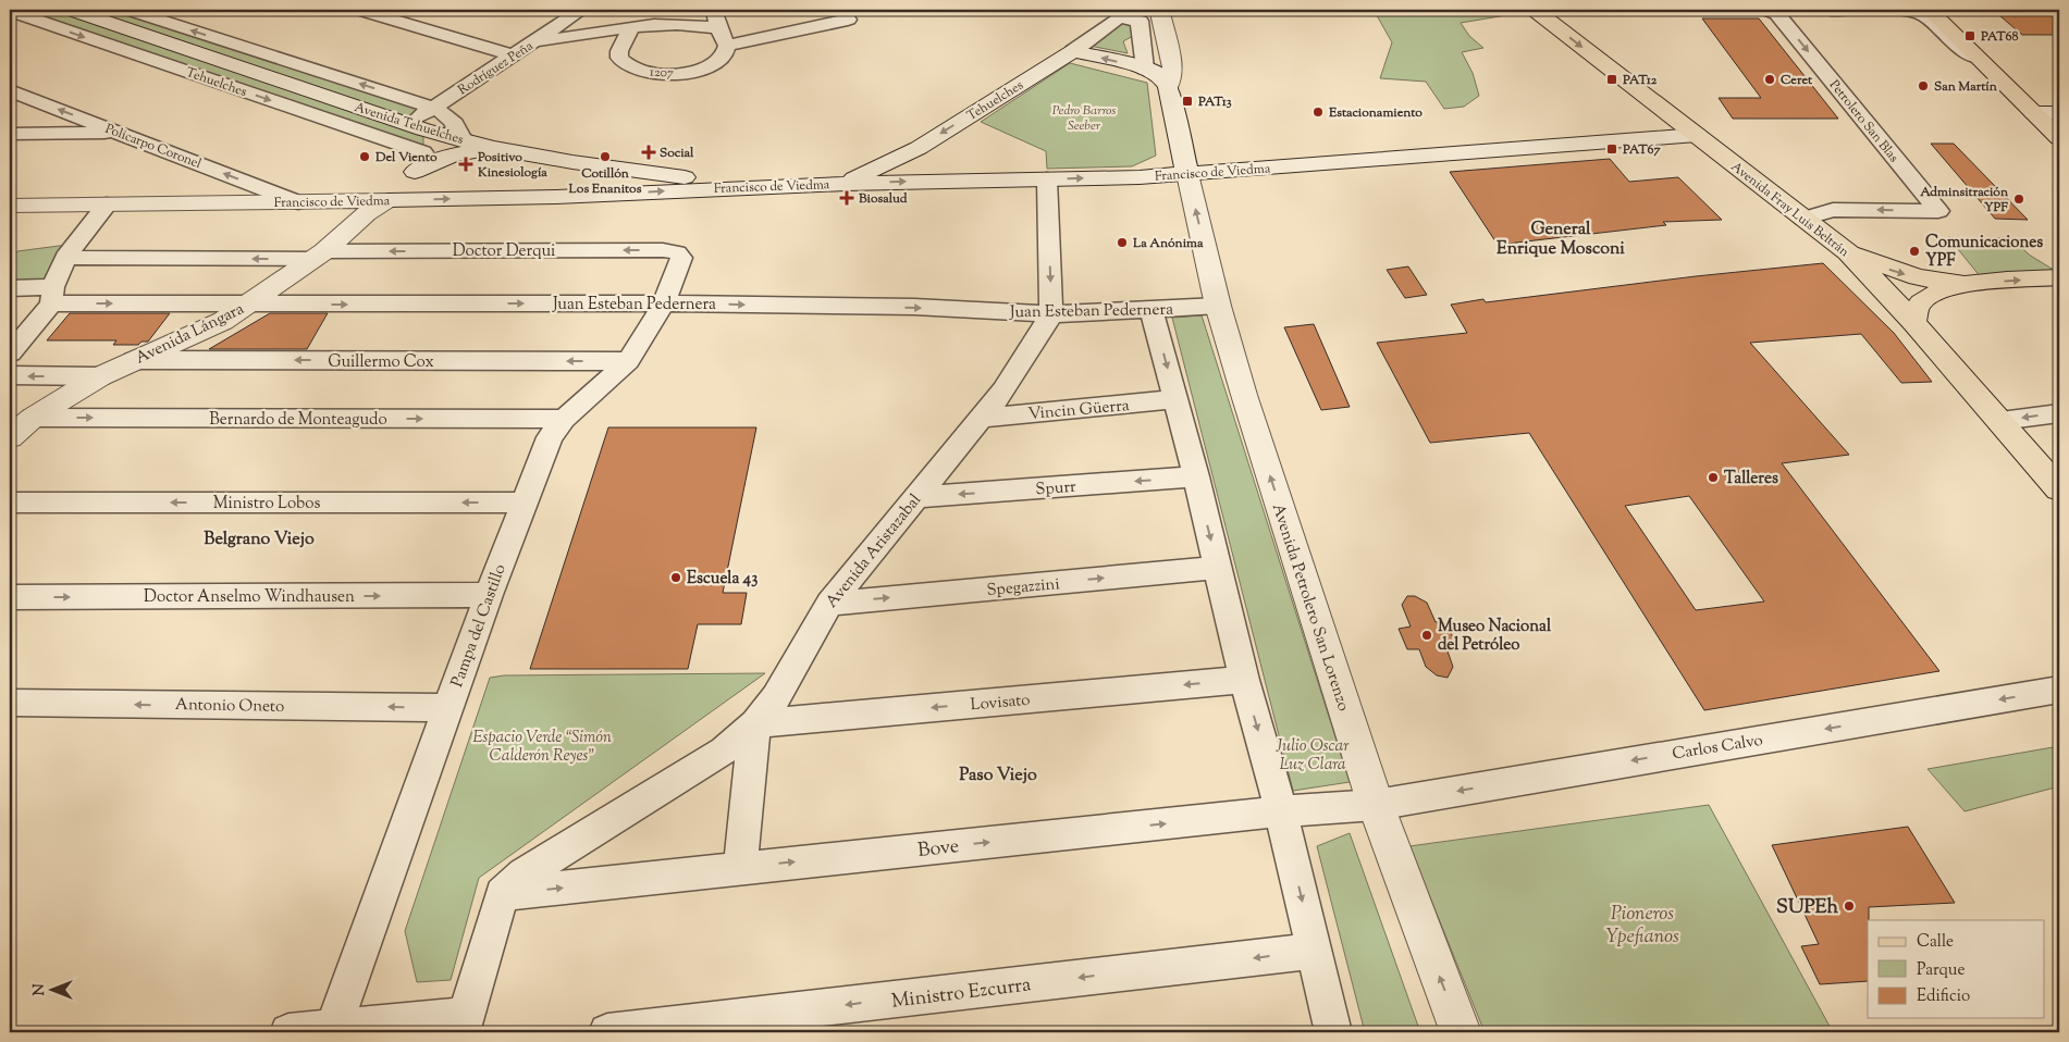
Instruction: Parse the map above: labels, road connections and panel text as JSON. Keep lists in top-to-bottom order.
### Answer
{
  "streets": {
    "main road": [
      "Tehuelches",
      "Avenida Tehuelches",
      "Francisco de Viedma",
      "Avenida Fray Luis Beltrán",
      "Avenida Lángara",
      "Avenida Petrolero San Lorenzo"
    ],
    "street": [
      "Rodríguez Peña",
      "1207",
      "Petrolero San Blas",
      "Policarpo Coronel",
      "Doctor Derqui",
      "Juan Esteban Pedernera",
      "Guillermo Cox",
      "Vincin Güerra",
      "Bernardo de Monteagudo",
      "Spurr",
      "Ministro Lobos",
      "Avenida Aristazabal",
      "Spegazzini",
      "Doctor Anselmo Windhausen",
      "Pampa del Castillo",
      "Lovisato",
      "Antonio Oneto",
      "Carlos Calvo",
      "Bove",
      "Ministro Ezcurra"
    ]
  },
  "crossings": [
    ["Rodríguez Peña", "Avenida Tehuelches"],
    ["Tehuelches", "Francisco de Viedma"],
    ["Petrolero San Blas", "Avenida Fray Luis Beltrán"],
    ["Avenida Tehuelches", "Francisco de Viedma"],
    ["Policarpo Coronel", "Francisco de Viedma"],
    ["Francisco de Viedma", "Avenida Fray Luis Beltrán"],
    ["Francisco de Viedma", "Avenida Lángara"],
    ["Francisco de Viedma", "Avenida Petrolero San Lorenzo"],
    ["Doctor Derqui", "Avenida Lángara"],
    ["Doctor Derqui", "Pampa del Castillo"],
    ["Juan Esteban Pedernera", "Avenida Lángara"],
    ["Juan Esteban Pedernera", "Avenida Aristazabal"],
    ["Juan Esteban Pedernera", "Avenida Petrolero San Lorenzo"],
    ["Juan Esteban Pedernera", "Pampa del Castillo"],
    ["Avenida Lángara", "Guillermo Cox"],
    ["Avenida Lángara", "Bernardo de Monteagudo"],
    ["Guillermo Cox", "Pampa del Castillo"],
    ["Vincin Güerra", "Avenida Aristazabal"],
    ["Bernardo de Monteagudo", "Pampa del Castillo"],
    ["Spurr", "Avenida Aristazabal"],
    ["Ministro Lobos", "Pampa del Castillo"],
    ["Avenida Aristazabal", "Spegazzini"],
    ["Avenida Aristazabal", "Lovisato"],
    ["Avenida Aristazabal", "Bove"],
    ["Doctor Anselmo Windhausen", "Pampa del Castillo"],
    ["Avenida Petrolero San Lorenzo", "Carlos Calvo"],
    ["Avenida Petrolero San Lorenzo", "Bove"],
    ["Pampa del Castillo", "Antonio Oneto"],
    ["Carlos Calvo", "Bove"]
  ],
  "one_way": [
    "Juan Esteban Pedernera",
    "Guillermo Cox",
    "Bernardo de Monteagudo",
    "Spurr",
    "Ministro Lobos",
    "Spegazzini",
    "Doctor Anselmo Windhausen",
    "Avenida Petrolero San Lorenzo",
    "Lovisato",
    "Antonio Oneto",
    "Carlos Calvo",
    "Bove",
    "Ministro Ezcurra"
  ],
  "districts": ["General Enrique Mosconi", "Belgrano Viejo", "Paso Viejo"],
  "parks": [
    "Pedro Barros Seeber",
    "Espacio Verde “Simón Calderón Reyes”",
    "Julio Oscar Luz Clara",
    "Pioneros Ypefianos"
  ],
  "places": {
    "transit": [
      "PAT68",
      "PAT12",
      "PAT13",
      "PAT67"
    ],
    "other": [
      "Ceret",
      "San Martín",
      "Estacionamiento",
      "Del Viento",
      "Cotillón Los Enanitos",
      "Adminsitración YPF",
      "La Anónima",
      "Comunicaciones YPF",
      "Talleres",
      "Escuela 43",
      "Museo Nacional del Petróleo",
      "SUPEh"
    ],
    "health": ["Social", "Positivo Kinesiología", "Biosalud"]
  },
  "legend": ["Calle", "Parque", "Edificio"],
  "north": "left"
}
